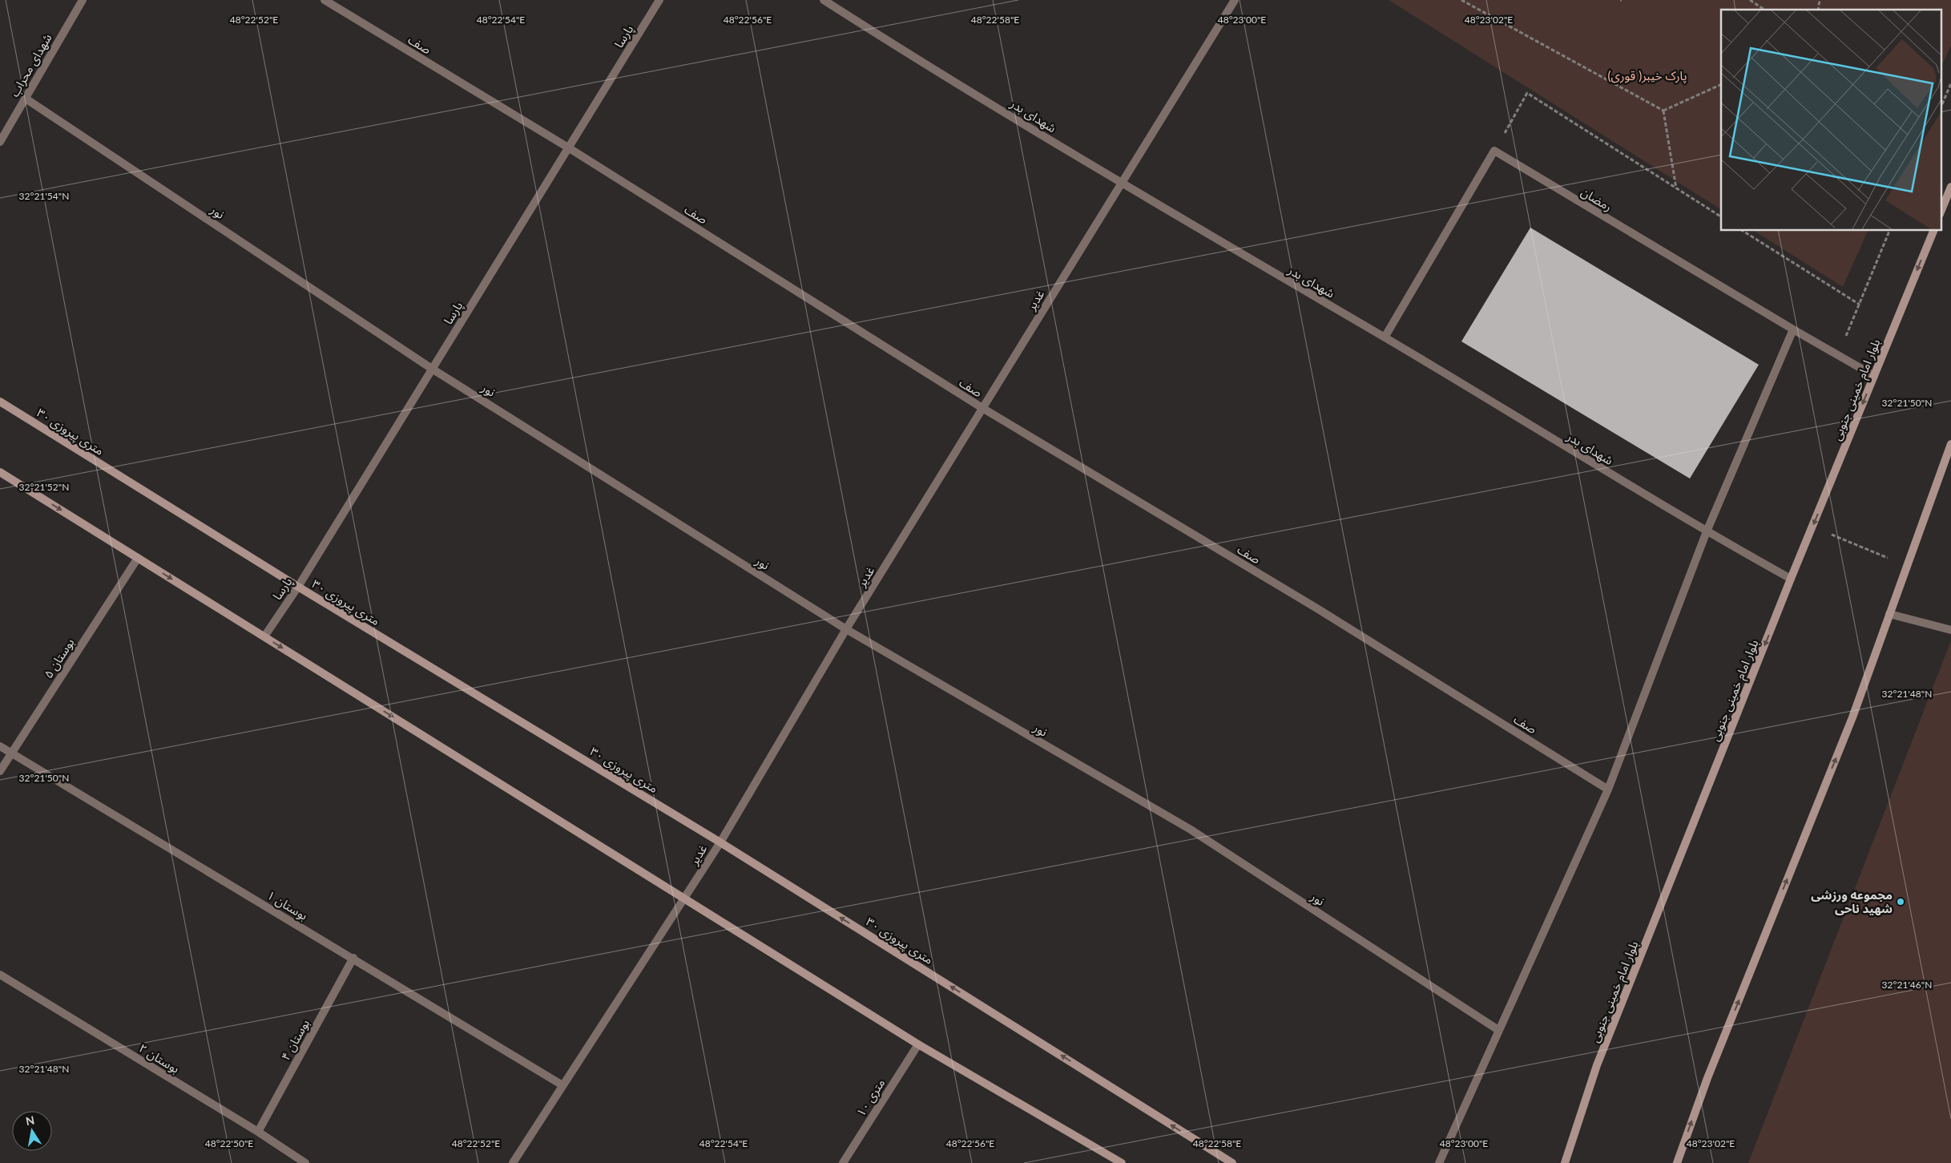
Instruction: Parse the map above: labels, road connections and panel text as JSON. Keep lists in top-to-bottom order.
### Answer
{
  "streets": {
    "street": [
      "پارسا",
      "صف",
      "شهدای محراب",
      "شهدای بدر",
      "رمضان",
      "نور",
      "غدیر",
      "بلوار امام خمینی جنوبی",
      "۳۰ متری پیروزی",
      "بوستان ۵",
      "بوستان ۱",
      "بوستان ۴",
      "بوستان ۲",
      "۱۰ متری"
    ]
  },
  "crossings": [
    ["پارسا", "صف"],
    ["پارسا", "نور"],
    ["پارسا", "۳۰ متری پیروزی"],
    ["صف", "غدیر"],
    ["شهدای محراب", "نور"],
    ["شهدای بدر", "غدیر"],
    ["شهدای بدر", "بلوار امام خمینی جنوبی"],
    ["رمضان", "بلوار امام خمینی جنوبی"],
    ["نور", "غدیر"],
    ["غدیر", "۳۰ متری پیروزی"],
    ["غدیر", "بوستان ۱"],
    ["بوستان ۵", "بوستان ۱"],
    ["بوستان ۱", "بوستان ۴"],
    ["بوستان ۴", "بوستان ۲"]
  ],
  "one_way": ["بلوار امام خمینی جنوبی"],
  "parks": ["پارک خیبر( قوری)"],
  "places": ["مجموعه ورزشی شهید ناحی"],
  "north": "top",
  "coordinates": [
    "48°22'52\"E",
    "48°22'54\"E",
    "48°22'56\"E",
    "48°22'58\"E",
    "48°23'00\"E",
    "48°23'02\"E",
    "32°21'54\"N",
    "32°21'50\"N",
    "32°21'52\"N",
    "32°21'48\"N",
    "32°21'46\"N",
    "48°22'50\"E"
  ]
}
